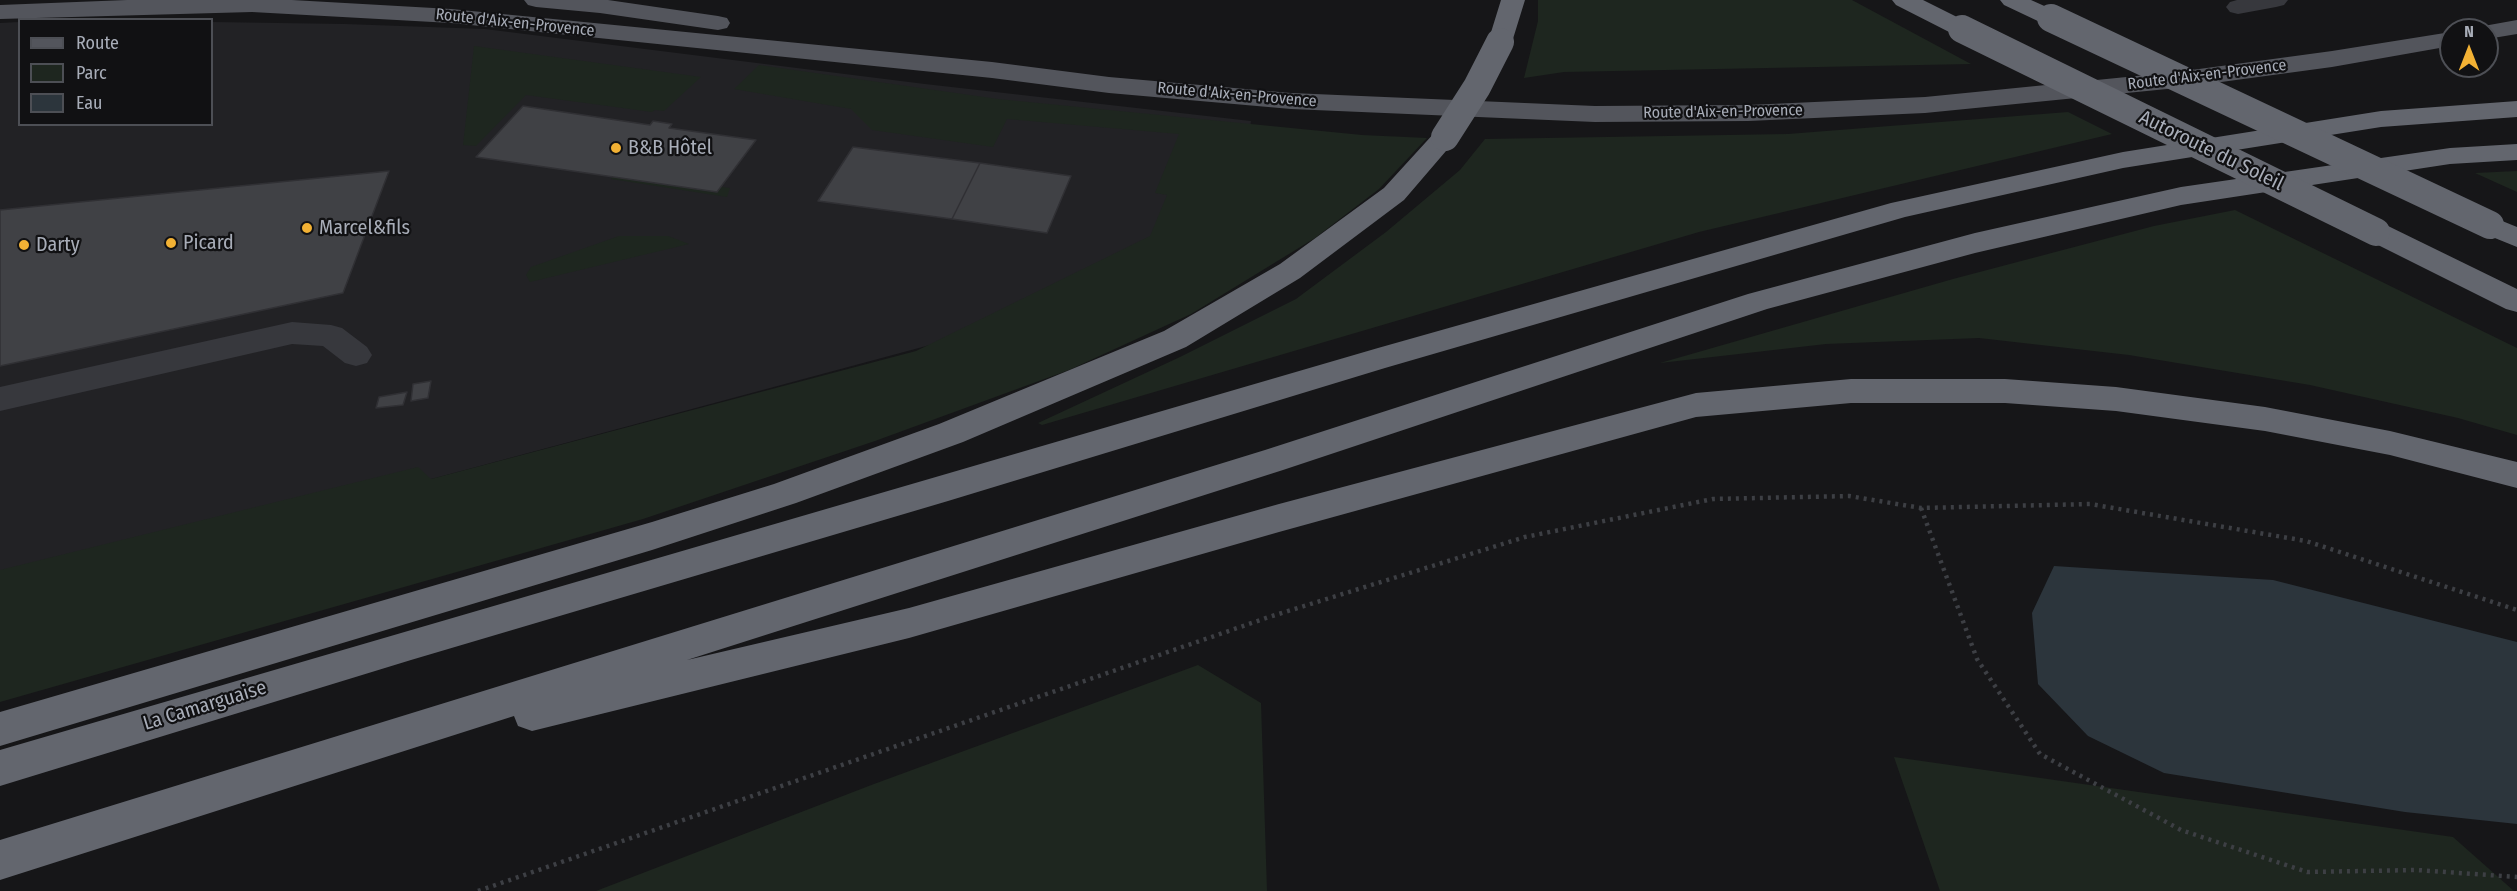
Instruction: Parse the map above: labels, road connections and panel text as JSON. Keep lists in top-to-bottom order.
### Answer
{
  "streets": {
    "highway": ["Autoroute du Soleil", "La Camarguaise"],
    "main road": ["Route d'Aix-en-Provence"]
  },
  "places": [
    "B&B Hôtel",
    "Marcel&fils",
    "Picard",
    "Darty"
  ],
  "legend": ["Route", "Parc", "Eau"],
  "north": "top"
}
